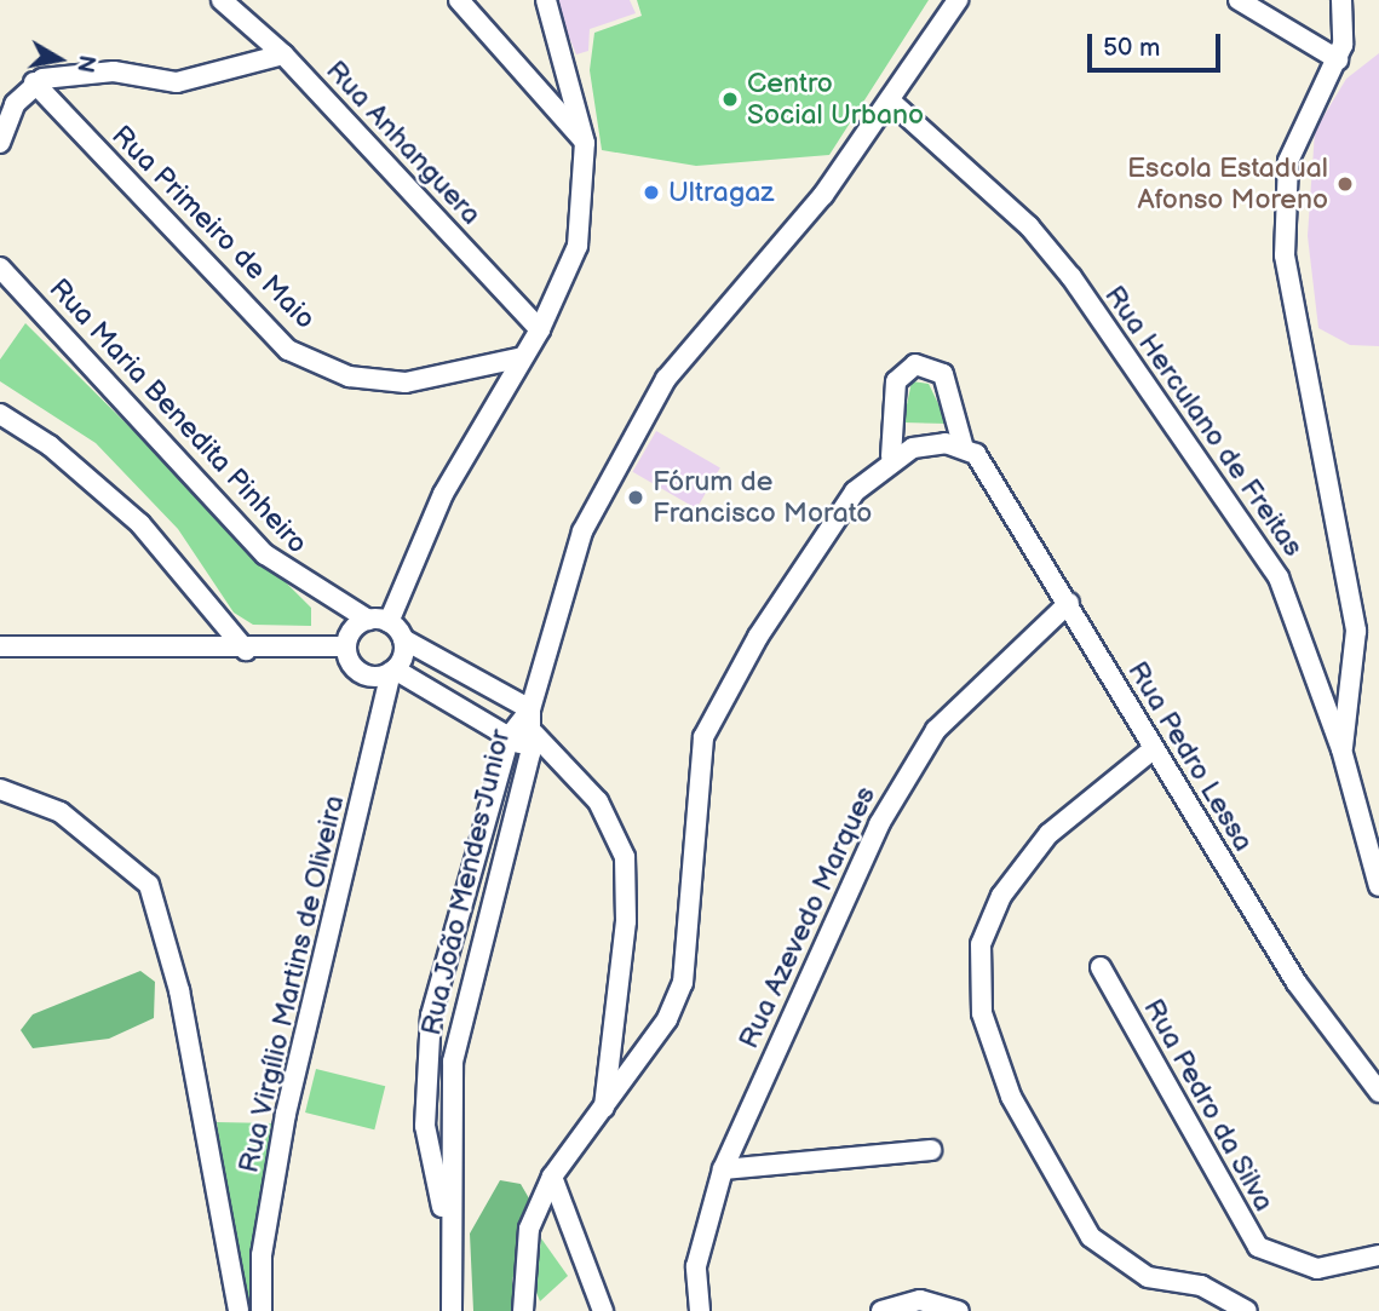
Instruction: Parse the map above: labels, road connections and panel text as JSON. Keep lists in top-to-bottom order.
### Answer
{
  "streets": {
    "street": [
      "Rua Anhanguera",
      "Rua Primeiro de Maio",
      "Rua Maria Benedita Pinheiro",
      "Rua Herculano de Freitas",
      "Rua Pedro Lessa",
      "Rua João Mendes Junior",
      "Rua Azevedo Marques",
      "Rua Virgílio Martins de Oliveira",
      "Rua Pedro da Silva"
    ]
  },
  "crossings": [
    ["Rua Maria Benedita Pinheiro", "Rua Virgílio Martins de Oliveira"],
    ["Rua Herculano de Freitas", "Rua João Mendes Junior"],
    ["Rua Pedro Lessa", "Rua Azevedo Marques"]
  ],
  "places": [
    "Centro Social Urbano",
    "Escola Estadual Afonso Moreno",
    "Ultragaz",
    "Fórum de Francisco Morato"
  ],
  "scale_bar": "50 m",
  "north": "right"
}
